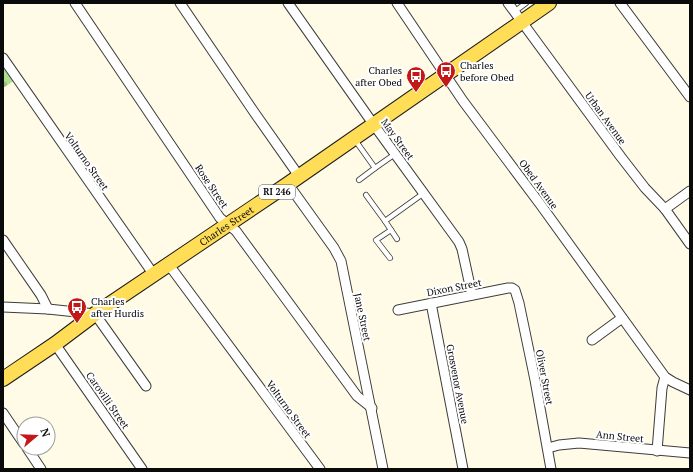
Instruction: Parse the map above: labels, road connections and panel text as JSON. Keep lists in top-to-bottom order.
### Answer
{
  "streets": {
    "main road": ["RI 246", "Charles Street"],
    "street": [
      "Urban Avenue",
      "May Street",
      "Volturno Street",
      "Obed Avenue",
      "Rose Street",
      "Dixon Street",
      "Jane Street",
      "Oliver Street",
      "Grosvenor Avenue",
      "Carovilli Street",
      "Ann Street"
    ]
  },
  "crossings": [
    ["Urban Avenue", "Charles Street"],
    ["May Street", "Charles Street"],
    ["May Street", "Dixon Street"],
    ["Volturno Street", "Charles Street"],
    ["Obed Avenue", "Charles Street"],
    ["Rose Street", "Charles Street"],
    ["Rose Street", "Jane Street"],
    ["Charles Street", "Jane Street"],
    ["Charles Street", "Carovilli Street"],
    ["Dixon Street", "Oliver Street"],
    ["Dixon Street", "Grosvenor Avenue"],
    ["Oliver Street", "Ann Street"]
  ],
  "places": {
    "bus stop": ["Charles before Obed", "Charles after Obed", "Charles after Hurdis"]
  },
  "north": "right"
}
